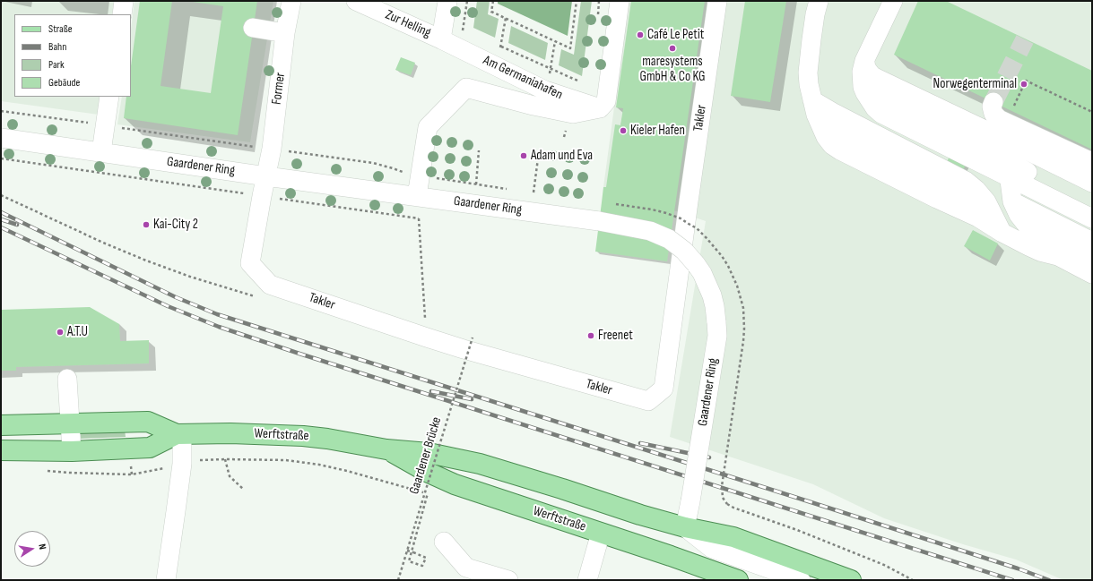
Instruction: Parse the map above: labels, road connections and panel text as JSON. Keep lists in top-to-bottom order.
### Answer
{
  "streets": {
    "main road": ["Werftstraße"],
    "street": [
      "Zur Helling",
      "Am Germaniahafen",
      "Former",
      "Takler",
      "Gaardener Ring"
    ],
    "path": ["Gaardener Brücke"]
  },
  "crossings": [
    ["Zur Helling", "Am Germaniahafen"],
    ["Former", "Takler"],
    ["Former", "Gaardener Ring"],
    ["Takler", "Gaardener Ring"],
    ["Gaardener Ring", "Werftstraße"]
  ],
  "places": [
    "Café Le Petit",
    "maresystems GmbH & Co KG",
    "Norwegenterminal",
    "Kieler Hafen",
    "Adam und Eva",
    "Kai-City 2",
    "A.T.U",
    "Freenet"
  ],
  "legend": [
    "Straße",
    "Bahn",
    "Park",
    "Gebäude"
  ],
  "north": "right"
}
